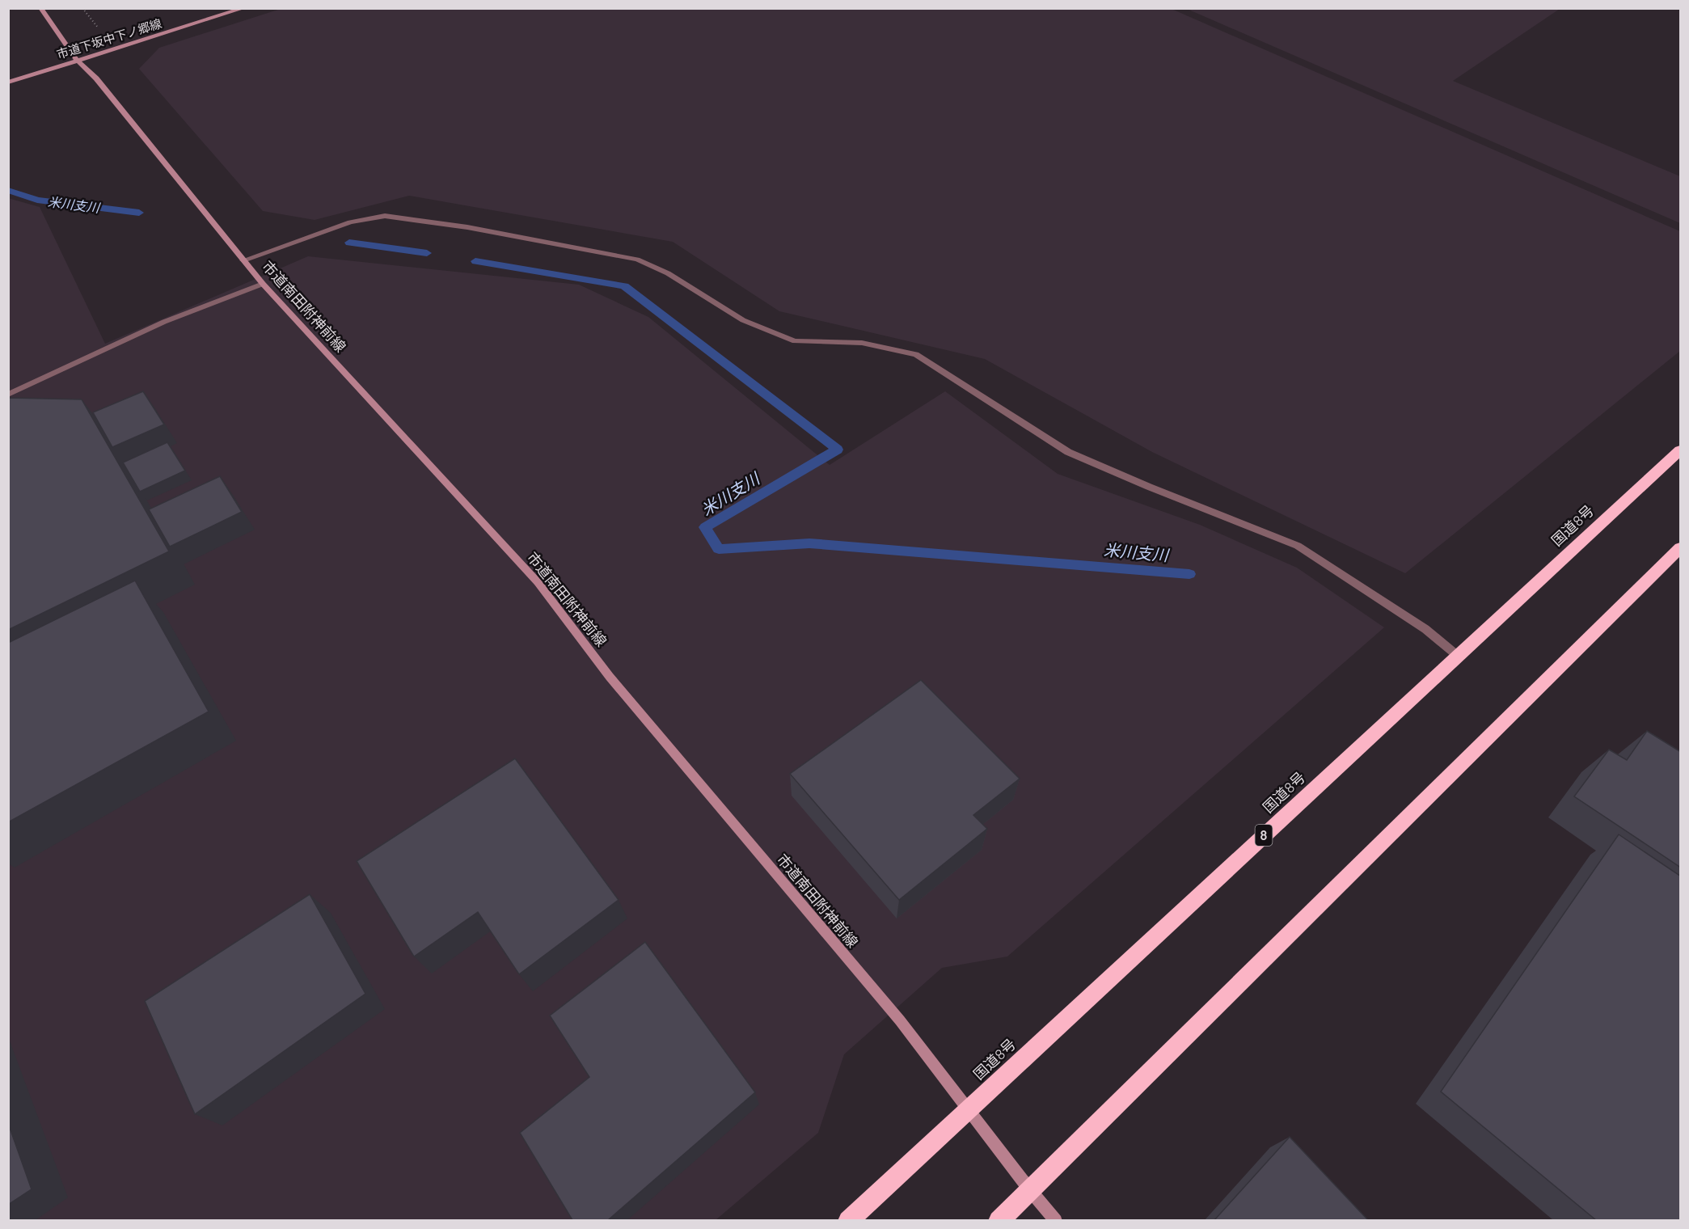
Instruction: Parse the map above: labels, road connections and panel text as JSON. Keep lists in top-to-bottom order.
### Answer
{
  "streets": {
    "highway": ["国道8号", "8"],
    "street": ["市道下坂中下ノ郷線", "市道南田附神前線"]
  },
  "crossings": [
    ["市道下坂中下ノ郷線", "市道南田附神前線"],
    ["市道南田附神前線", "国道8号"]
  ],
  "water": ["米川支川"]
}
